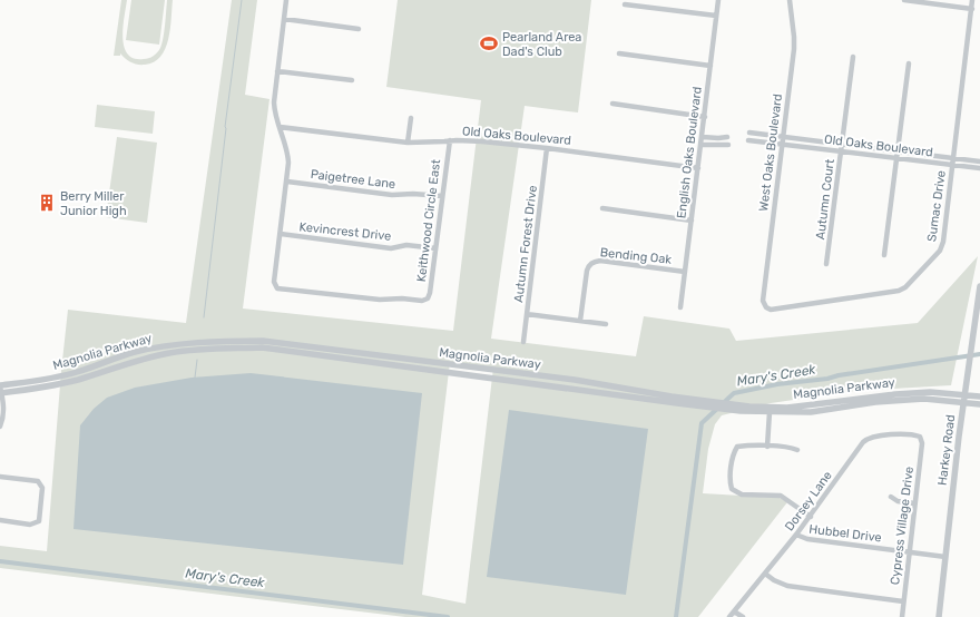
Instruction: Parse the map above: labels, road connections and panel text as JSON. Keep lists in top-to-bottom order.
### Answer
{
  "streets": {
    "street": [
      "Old Oaks Boulevard",
      "English Oaks Boulevard",
      "West Oaks Boulevard",
      "Paigetree Lane",
      "Autumn Court",
      "Sumac Drive",
      "Keithwood Circle East",
      "Kevincrest Drive",
      "Autumn Forest Drive",
      "Bending Oak",
      "Magnolia Parkway",
      "Harkey Road",
      "Dorsey Lane",
      "Cypress Village Drive",
      "Hubbel Drive"
    ]
  },
  "crossings": [
    ["Old Oaks Boulevard", "English Oaks Boulevard"],
    ["Old Oaks Boulevard", "West Oaks Boulevard"],
    ["Old Oaks Boulevard", "Autumn Court"],
    ["Old Oaks Boulevard", "Sumac Drive"],
    ["Old Oaks Boulevard", "Keithwood Circle East"],
    ["Old Oaks Boulevard", "Autumn Forest Drive"],
    ["English Oaks Boulevard", "Bending Oak"],
    ["West Oaks Boulevard", "Sumac Drive"],
    ["Paigetree Lane", "Keithwood Circle East"],
    ["Keithwood Circle East", "Kevincrest Drive"],
    ["Magnolia Parkway", "Harkey Road"],
    ["Harkey Road", "Hubbel Drive"],
    ["Dorsey Lane", "Cypress Village Drive"],
    ["Dorsey Lane", "Hubbel Drive"],
    ["Cypress Village Drive", "Hubbel Drive"]
  ],
  "water": ["Mary's Creek"],
  "places": {
    "sports": ["Pearland Area Dad's Club"],
    "building": ["Berry Miller Junior High"]
  }
}
